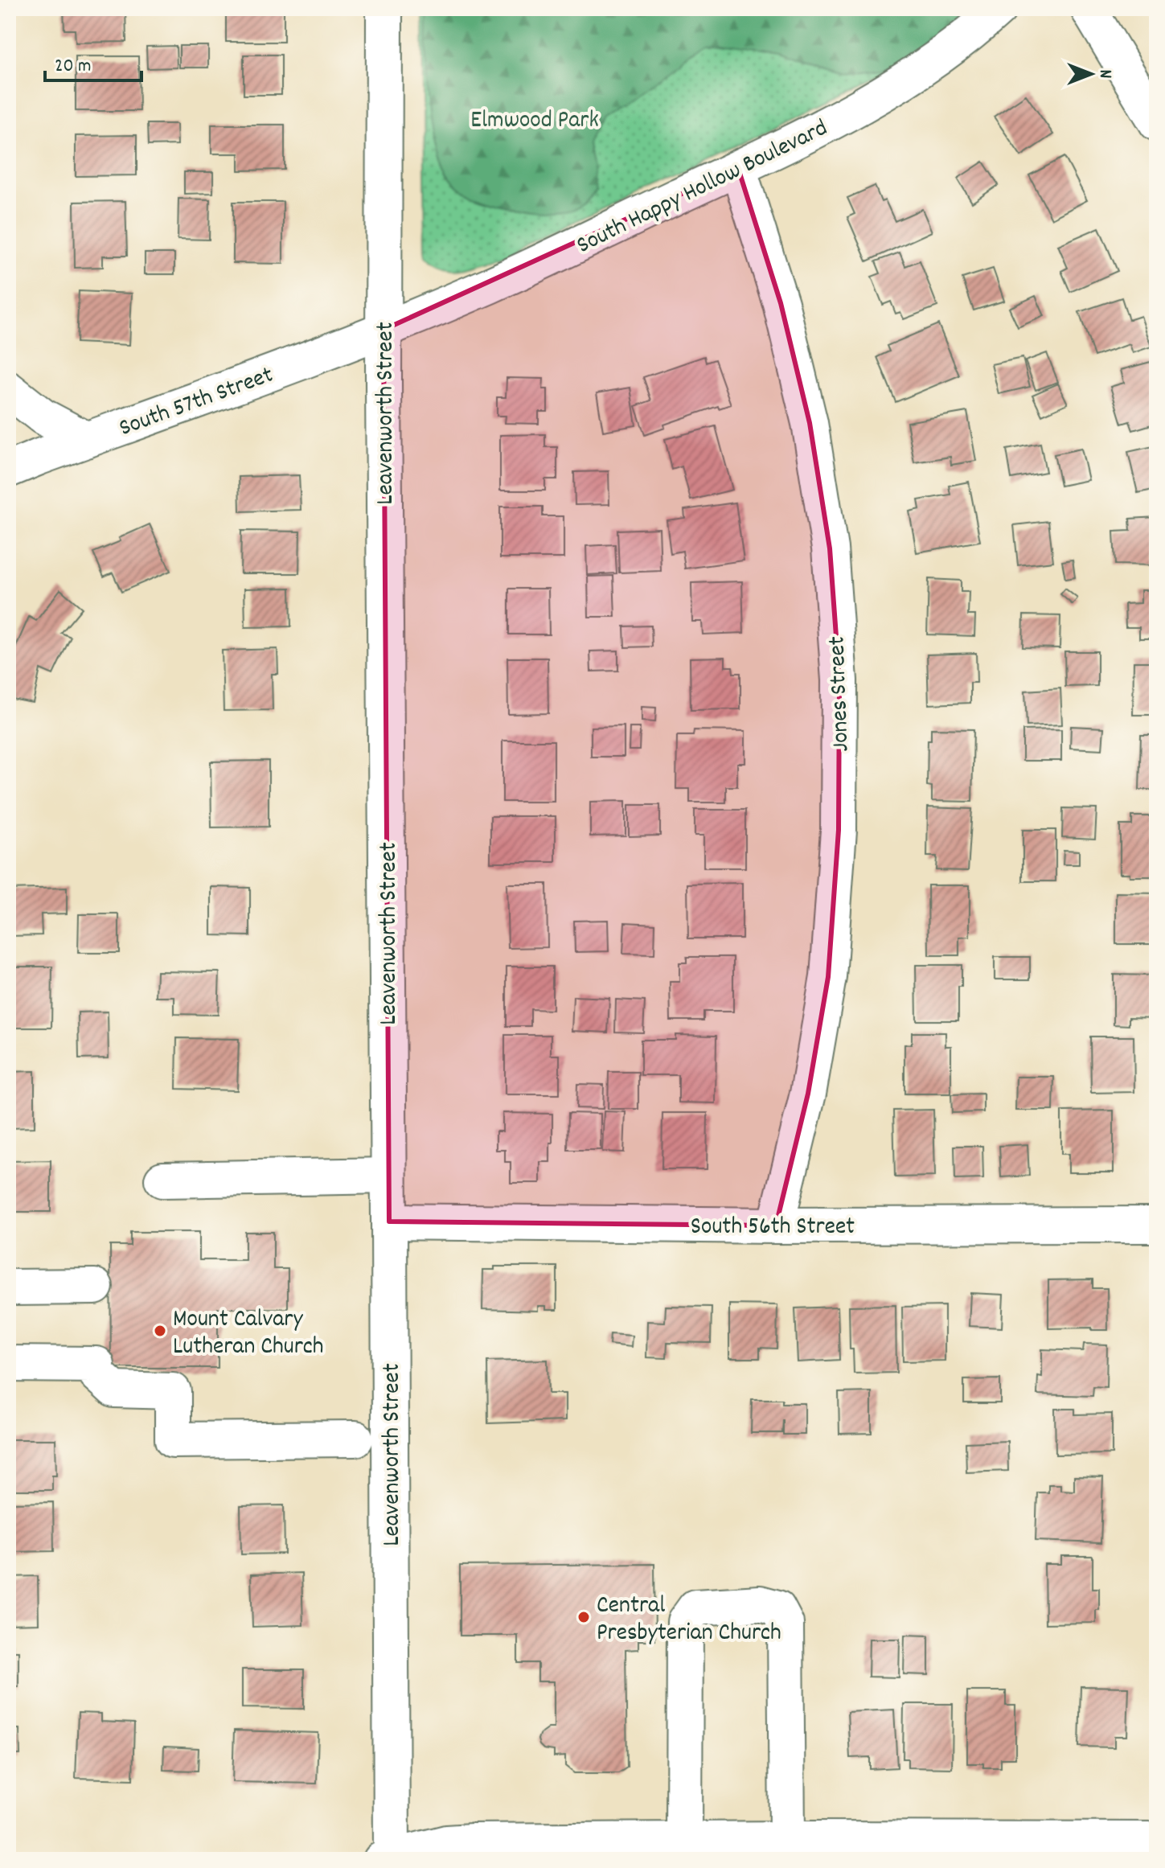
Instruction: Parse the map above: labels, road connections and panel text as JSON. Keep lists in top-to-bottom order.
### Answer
{
  "streets": {
    "street": [
      "South Happy Hollow Boulevard",
      "South 57th Street",
      "Leavenworth Street",
      "Jones Street",
      "South 56th Street"
    ]
  },
  "crossings": [
    ["South Happy Hollow Boulevard", "South 57th Street"],
    ["South Happy Hollow Boulevard", "Leavenworth Street"],
    ["South Happy Hollow Boulevard", "Jones Street"],
    ["South 57th Street", "Leavenworth Street"],
    ["Leavenworth Street", "South 56th Street"],
    ["Jones Street", "South 56th Street"]
  ],
  "parks": ["Elmwood Park"],
  "places": ["Mount Calvary Lutheran Church", "Central Presbyterian Church"],
  "scale_bar": "20 m",
  "north": "right"
}
